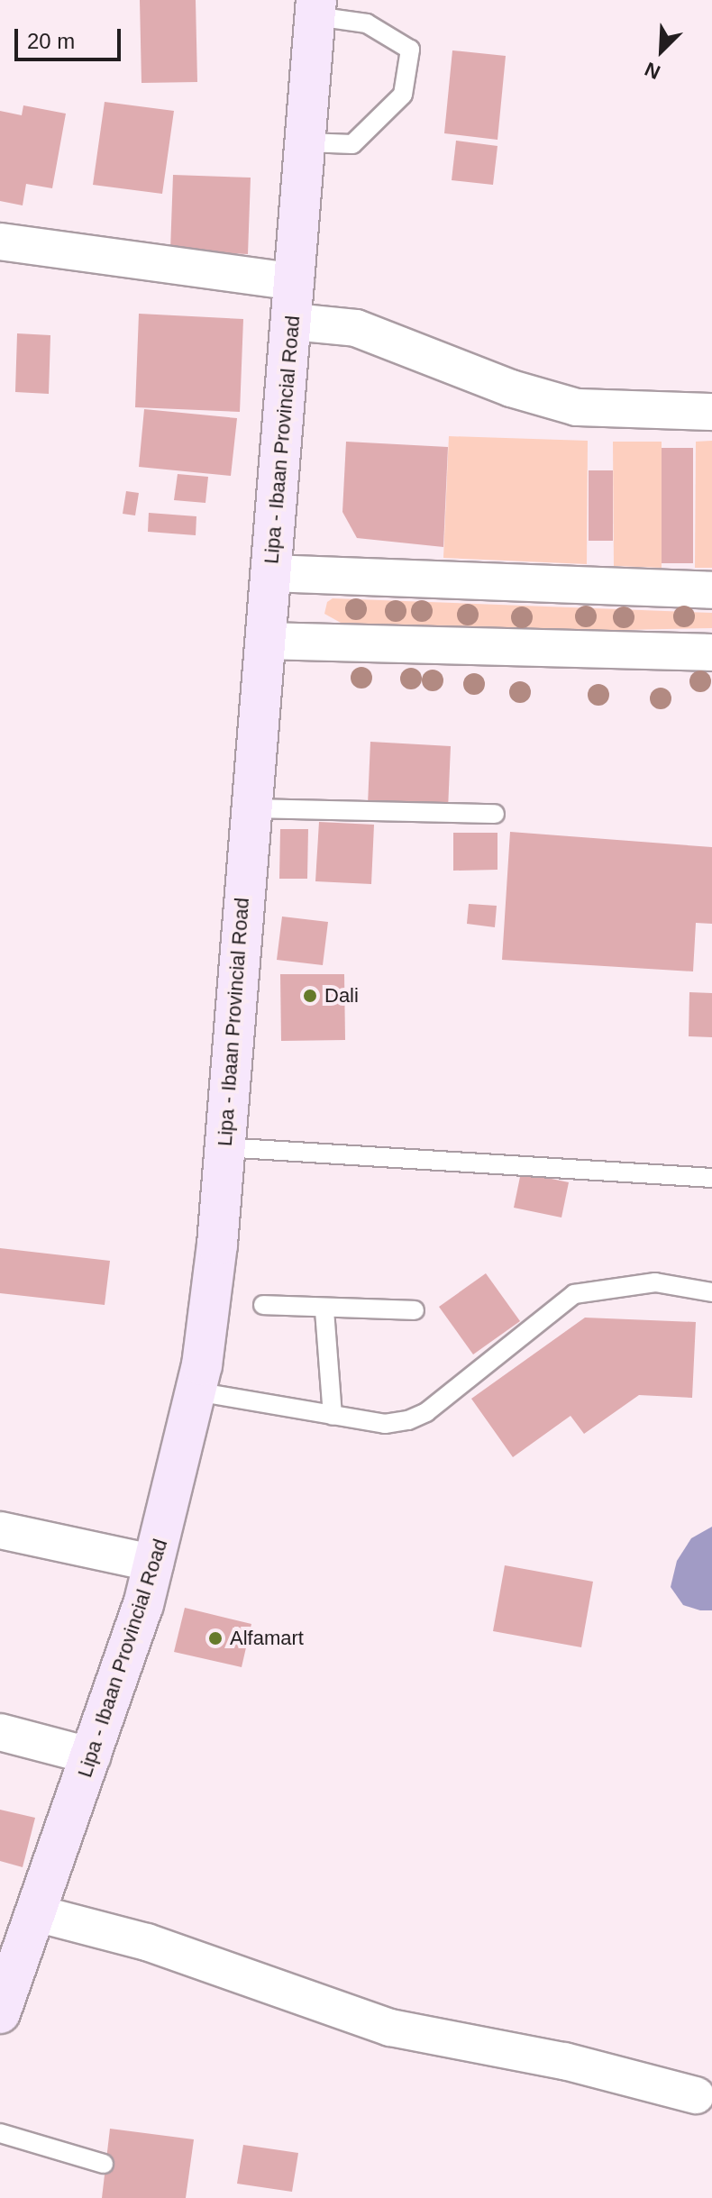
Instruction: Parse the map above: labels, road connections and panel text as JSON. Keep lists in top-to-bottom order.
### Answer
{
  "streets": {
    "main road": ["Lipa - Ibaan Provincial Road"]
  },
  "places": ["Dali", "Alfamart"],
  "scale_bar": "20 m",
  "north": "bottom left"
}
